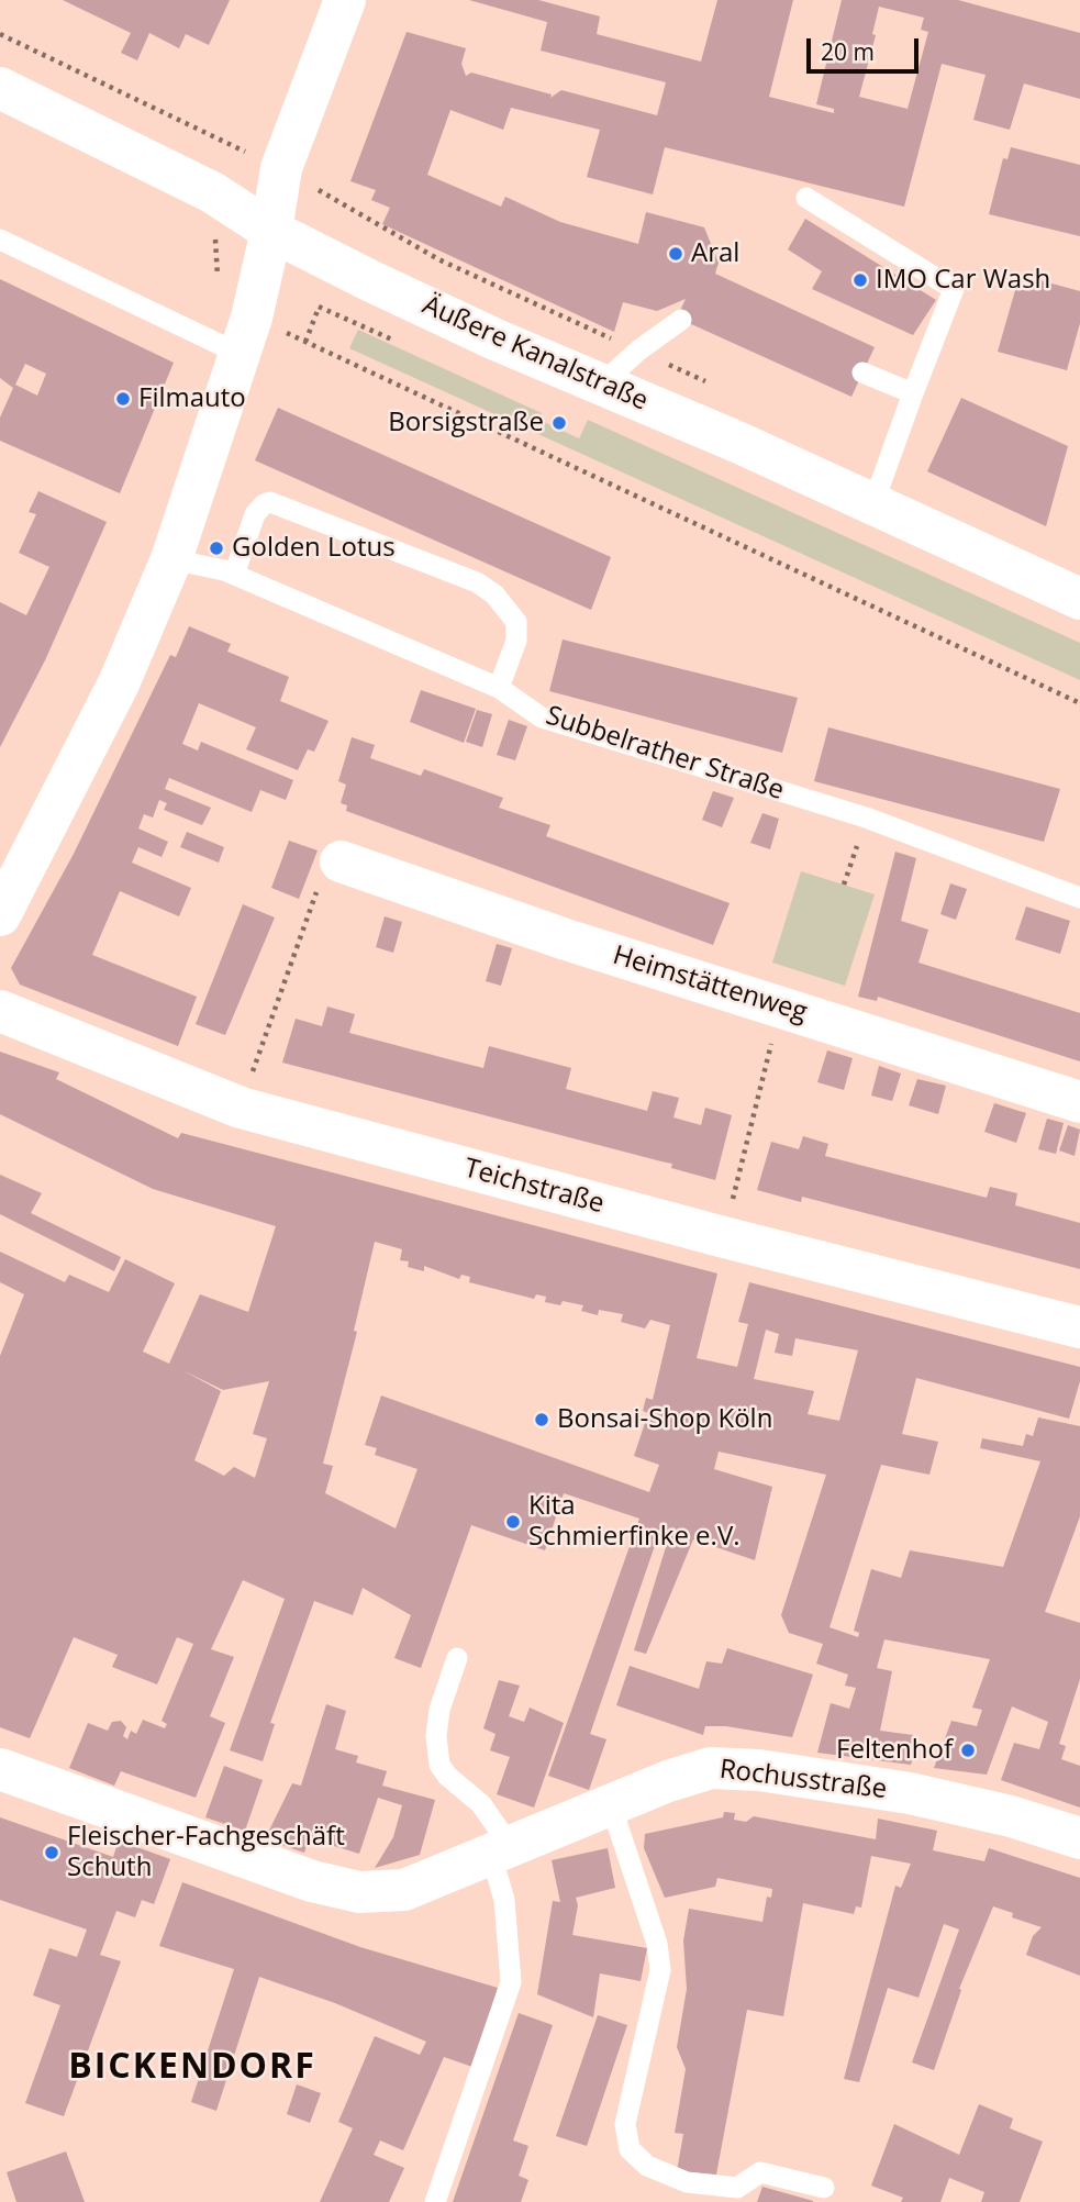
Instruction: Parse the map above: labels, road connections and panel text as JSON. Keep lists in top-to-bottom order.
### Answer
{
  "streets": {
    "street": [
      "Äußere Kanalstraße",
      "Heimstättenweg",
      "Teichstraße",
      "Rochusstraße"
    ],
    "lane": ["Subbelrather Straße"]
  },
  "districts": ["BICKENDORF"],
  "places": [
    "Aral",
    "IMO Car Wash",
    "Filmauto",
    "Borsigstraße",
    "Golden Lotus",
    "Bonsai-Shop Köln",
    "Kita Schmierfinke e.V.",
    "Feltenhof",
    "Fleischer-Fachgeschäft Schuth"
  ],
  "scale_bar": "20 m"
}
